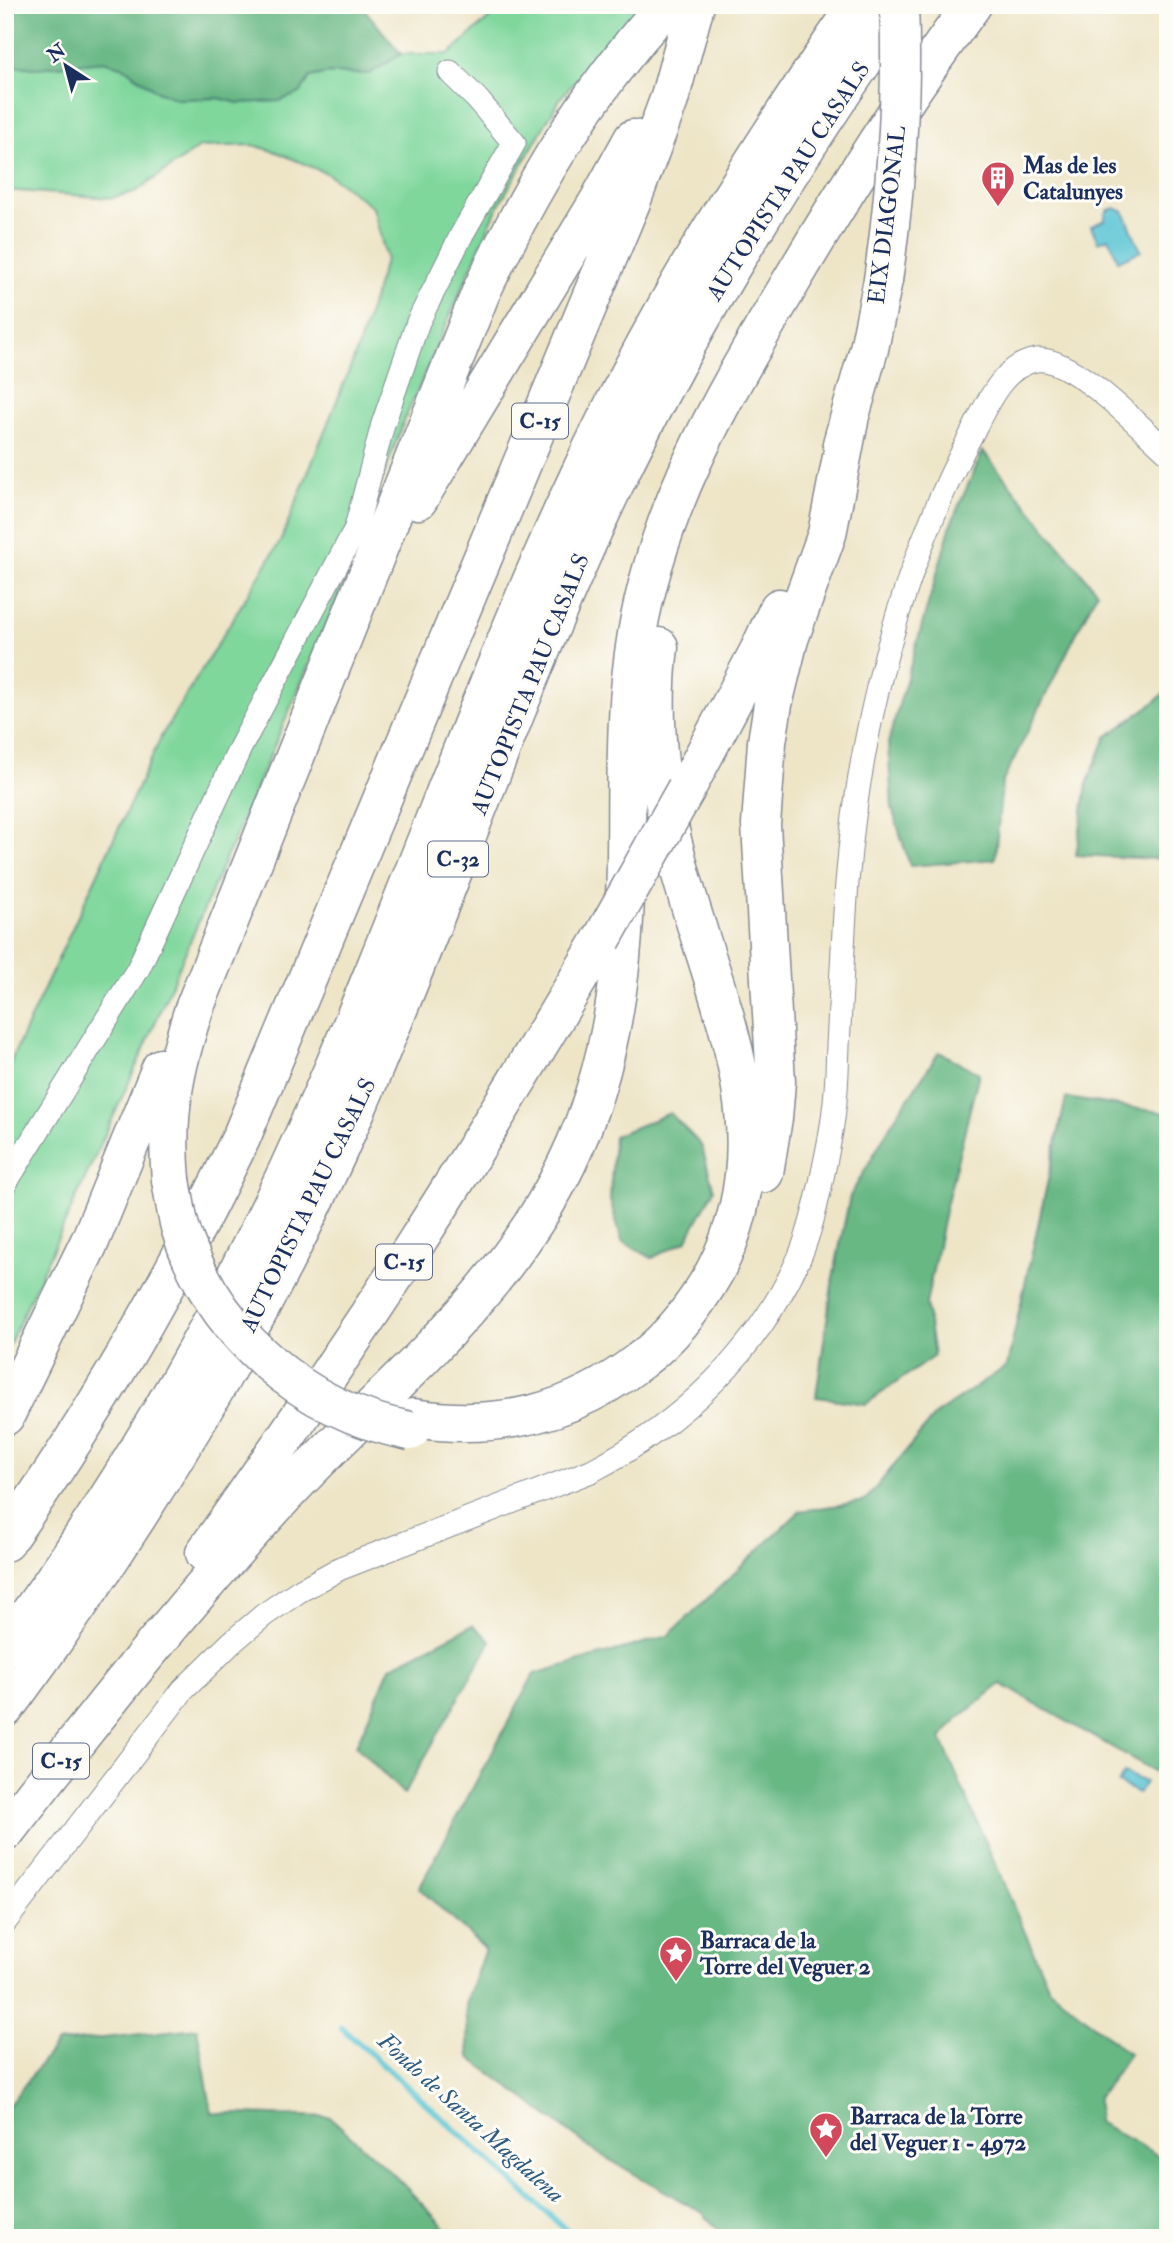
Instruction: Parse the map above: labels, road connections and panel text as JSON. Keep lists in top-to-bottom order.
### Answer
{
  "streets": {
    "highway": [
      "AUTOPISTA PAU CASALS",
      "EIX DIAGONAL",
      "C-15",
      "C-32"
    ]
  },
  "crossings": [
    ["AUTOPISTA PAU CASALS", "EIX DIAGONAL"],
    ["EIX DIAGONAL", "C-15"]
  ],
  "water": ["Fondo de Santa Magdalena"],
  "places": {
    "building": ["Mas de les Catalunyes"],
    "place": ["Barraca de la Torre del Veguer 2", "Barraca de la Torre del Veguer 1 - 4972"]
  },
  "north": "top left"
}
